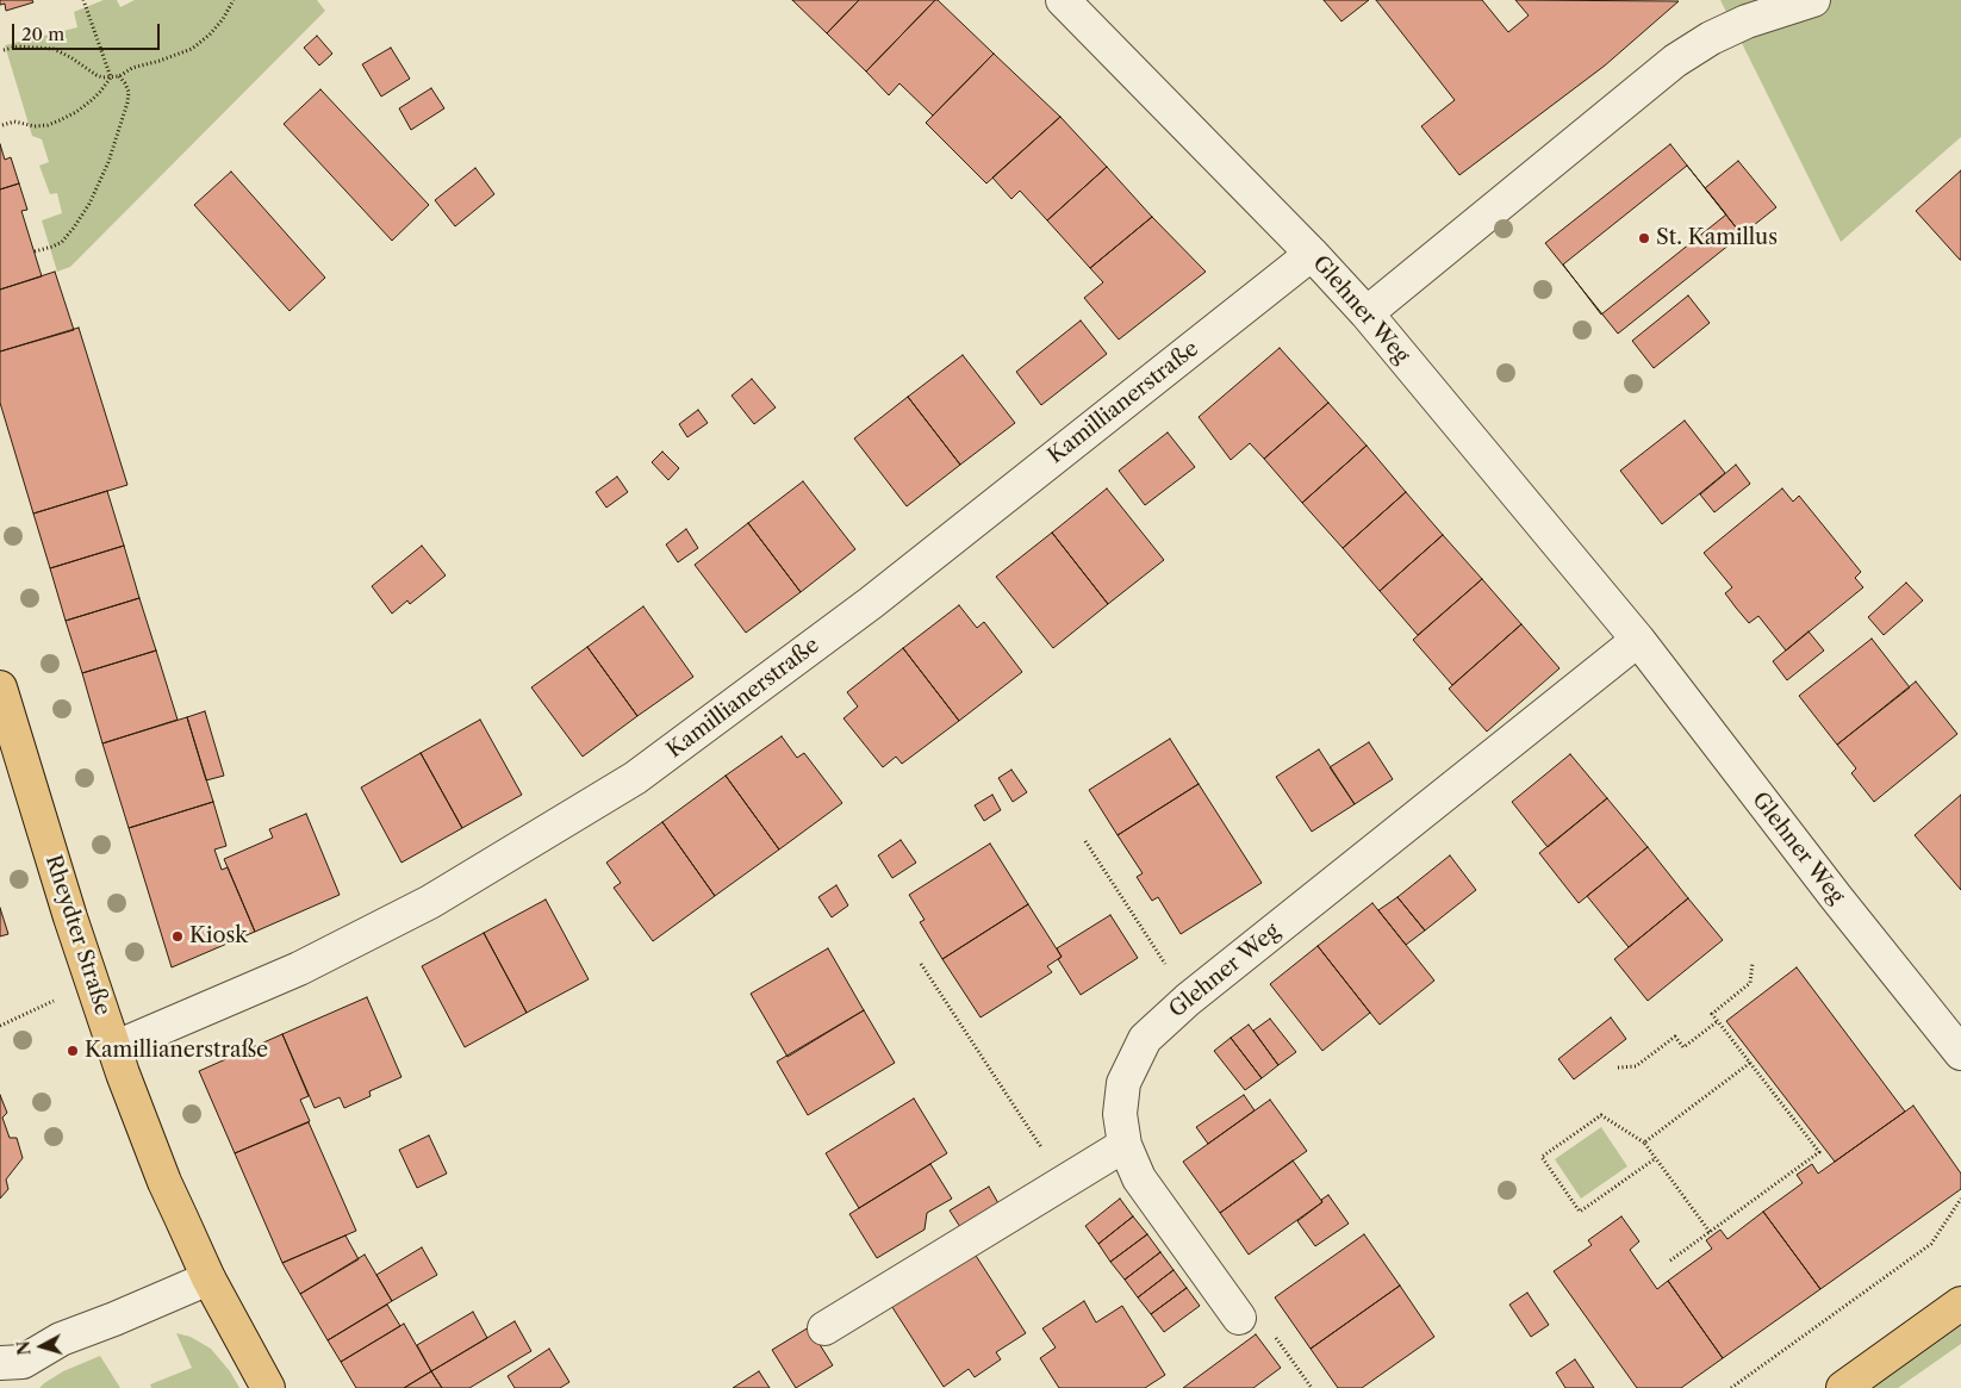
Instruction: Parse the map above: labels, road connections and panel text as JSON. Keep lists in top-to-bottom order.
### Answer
{
  "streets": {
    "main road": ["Rheydter Straße"],
    "street": ["Glehner Weg", "Kamillianerstraße"]
  },
  "crossings": [
    ["Glehner Weg", "Kamillianerstraße"],
    ["Kamillianerstraße", "Rheydter Straße"]
  ],
  "places": ["St. Kamillus", "Kiosk", "Kamillianerstraße"],
  "scale_bar": "20 m",
  "north": "left"
}
